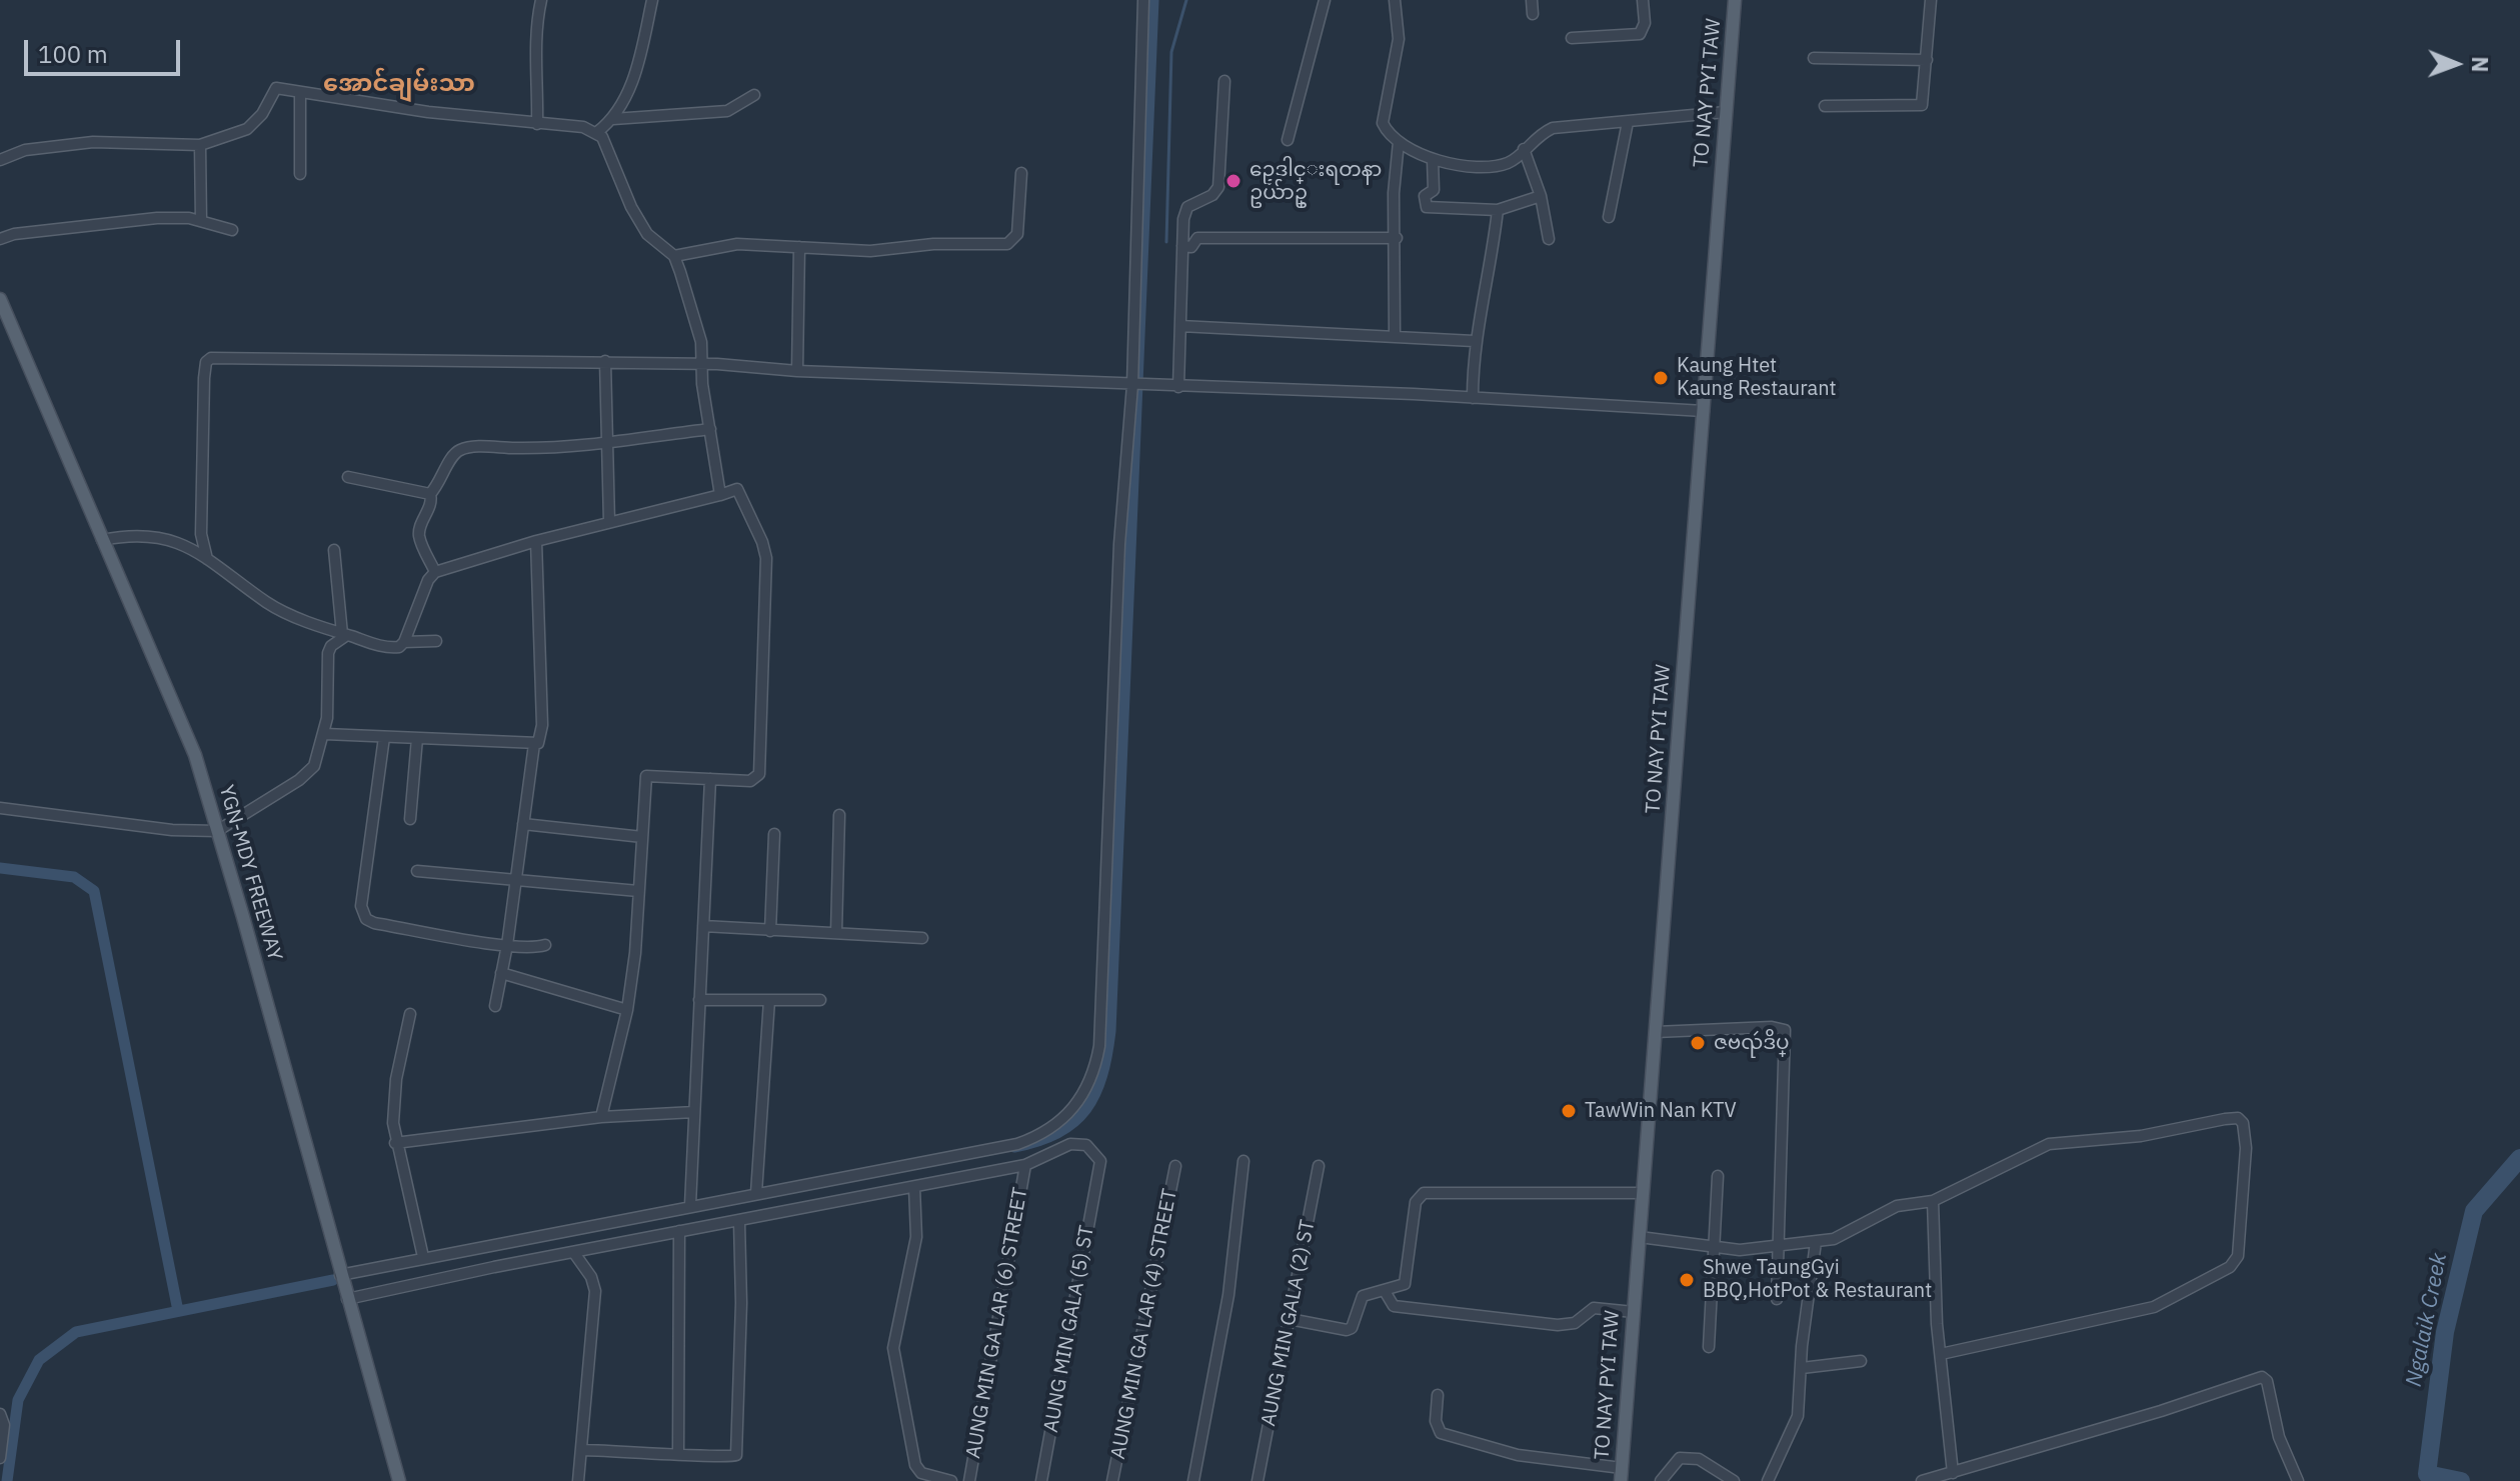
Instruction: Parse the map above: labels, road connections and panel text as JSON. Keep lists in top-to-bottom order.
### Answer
{
  "streets": {
    "main road": ["TO NAY PYI TAW", "YGN-MDY FREEWAY"],
    "street": [
      "AUNG MIN GA LAR (6) STREET",
      "AUNG MIN GALA (2) ST",
      "AUNG MIN GA LAR (4) STREET",
      "AUNG MIN GALA (5) ST"
    ]
  },
  "crossings": [
    ["AUNG MIN GA LAR (6) STREET", "AUNG MIN GALA (5) ST"]
  ],
  "districts": ["အောင်ချမ်းသာ"],
  "water": ["Ngalaik Creek"],
  "places": [
    "ဥေဒါင္းရတနာ ဥယ်ာဥ္",
    "Kaung Htet Kaung Restaurant",
    "ဇဗၺဴဒိပ္",
    "TawWin Nan KTV",
    "Shwe TaungGyi BBQ,HotPot & Restaurant"
  ],
  "scale_bar": "100 m",
  "north": "right"
}
